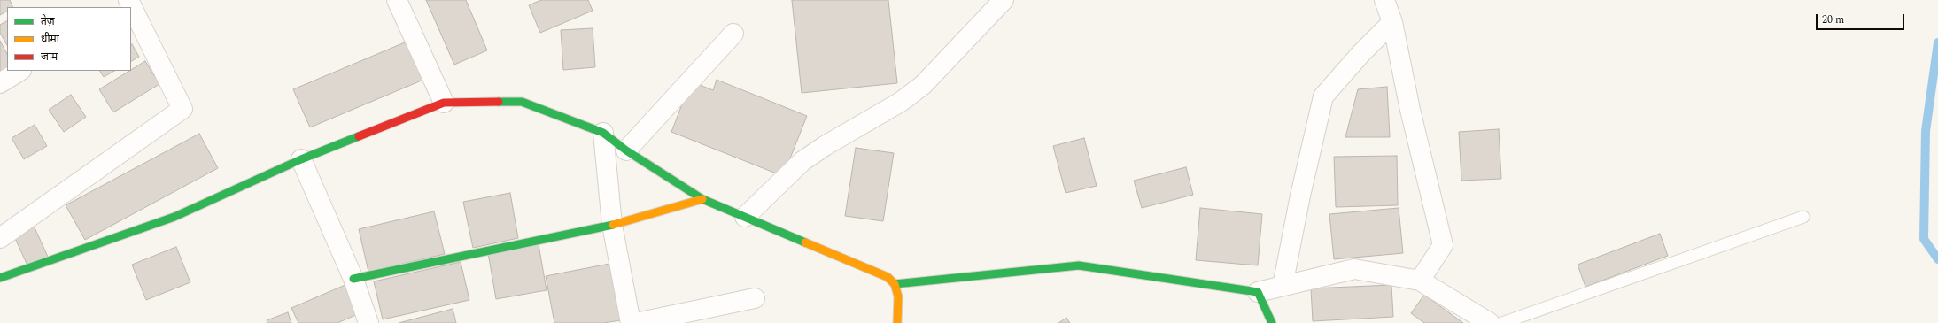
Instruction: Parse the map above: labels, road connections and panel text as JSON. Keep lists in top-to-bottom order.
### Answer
{
  "legend": ["तेज़", "धीमा", "जाम"],
  "scale_bar": "20 m"
}
